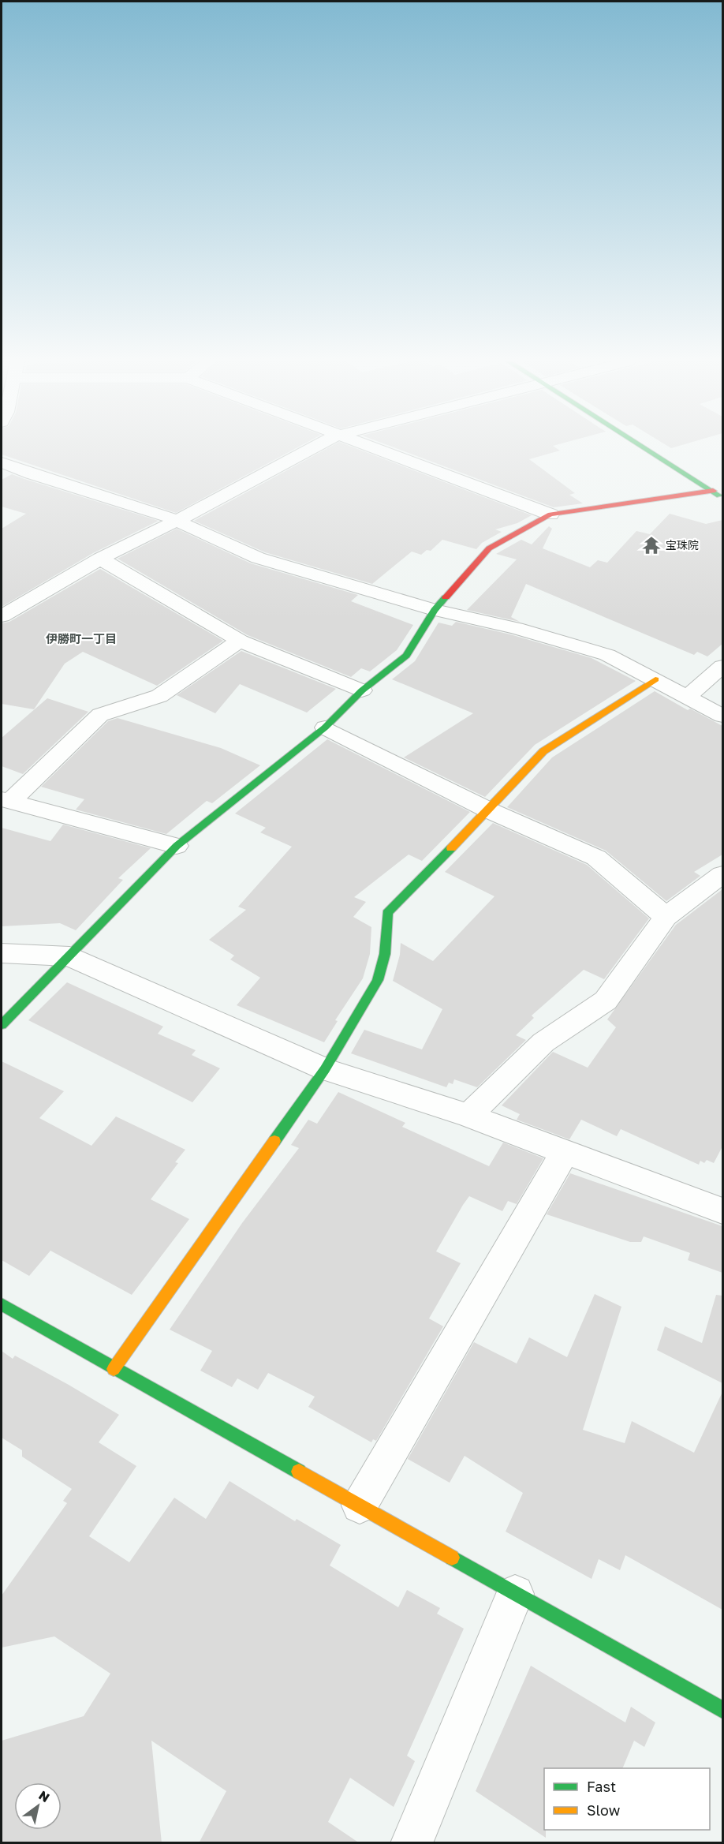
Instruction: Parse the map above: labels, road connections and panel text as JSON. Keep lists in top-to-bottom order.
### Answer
{
  "districts": ["伊勝町一丁目"],
  "places": {
    "temple": ["宝珠院"]
  },
  "legend": ["Fast", "Slow"],
  "north": "top right"
}
